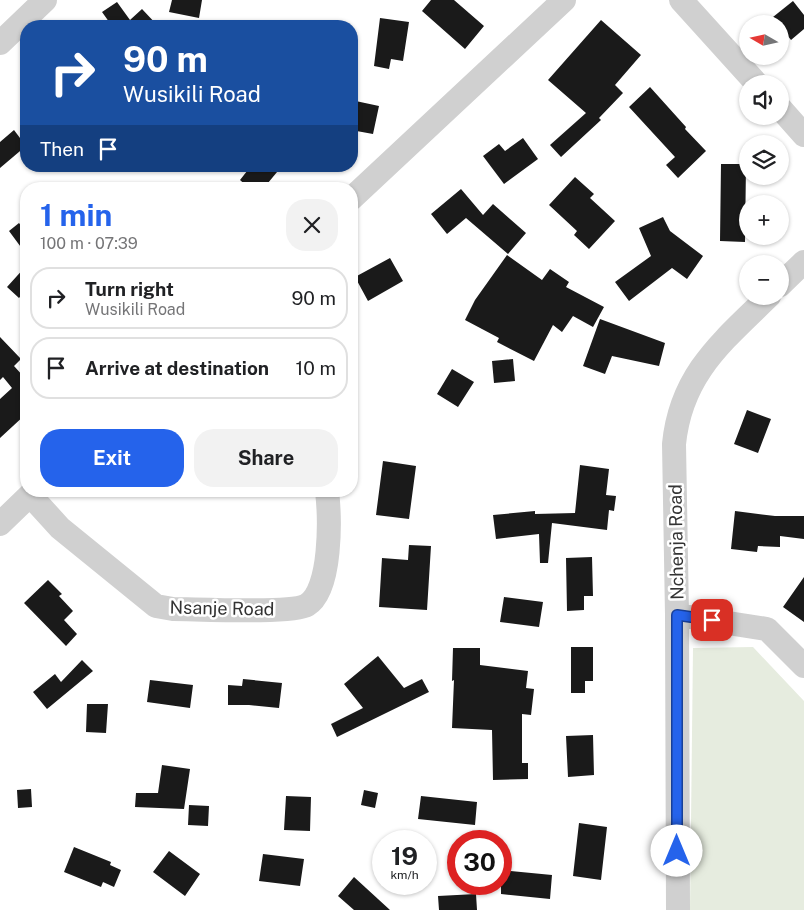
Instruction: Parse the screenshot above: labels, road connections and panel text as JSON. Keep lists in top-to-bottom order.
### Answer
{
  "streets": {
    "street": ["Nchenja Road", "Nsanje Road"]
  },
  "north": "left",
  "page": {
    "map_buttons": ["+", "−"],
    "turn": ["90 m", "Wusikili Road"],
    "then": "Then",
    "heading": ["1 min", "100 m · 07:39"],
    "list": [
      {
        "name": "Turn right",
        "note": "Wusikili Road",
        "value": "90 m"
      },
      {
        "name": "Arrive at destination",
        "value": "10 m"
      }
    ],
    "buttons": ["Exit", "Share"],
    "speed": "19 km/h",
    "limit": "30"
  }
}
